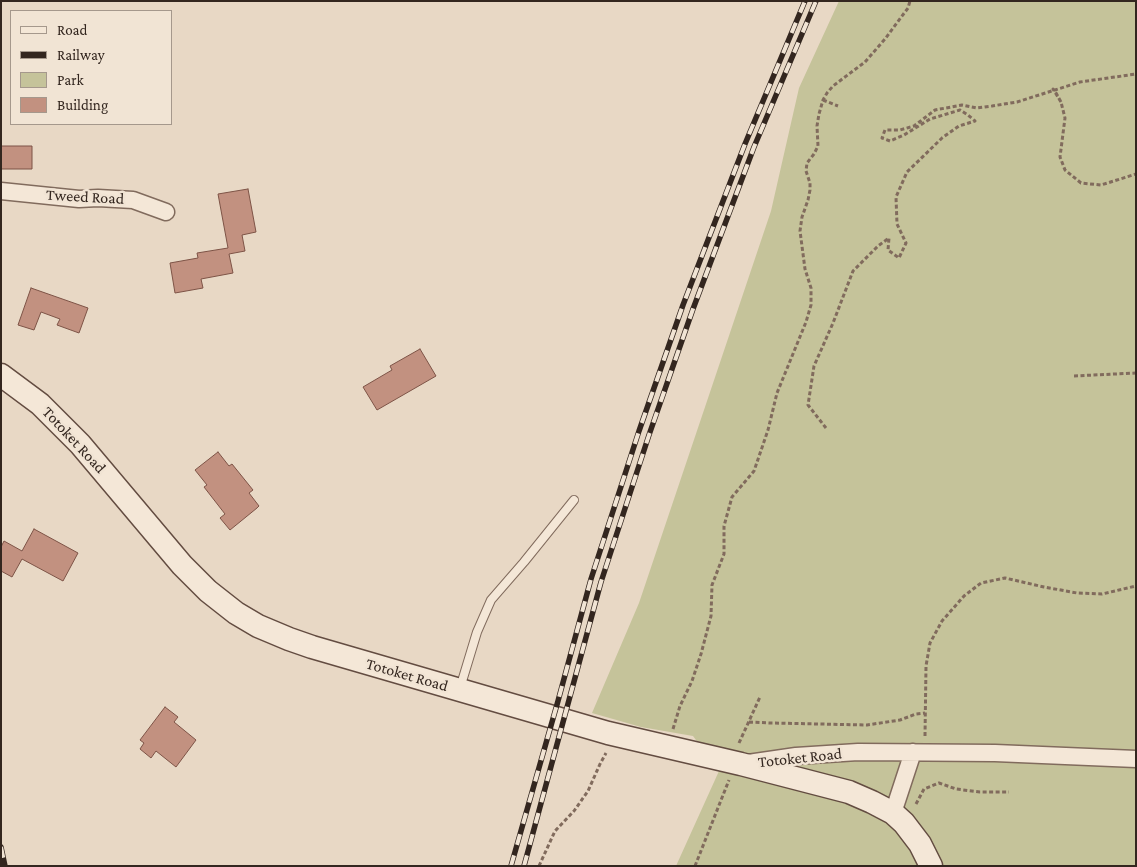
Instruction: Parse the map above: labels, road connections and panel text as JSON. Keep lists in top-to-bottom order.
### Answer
{
  "streets": {
    "main road": ["Totoket Road"],
    "street": ["Tweed Road"]
  },
  "legend": [
    "Road",
    "Railway",
    "Park",
    "Building"
  ]
}
